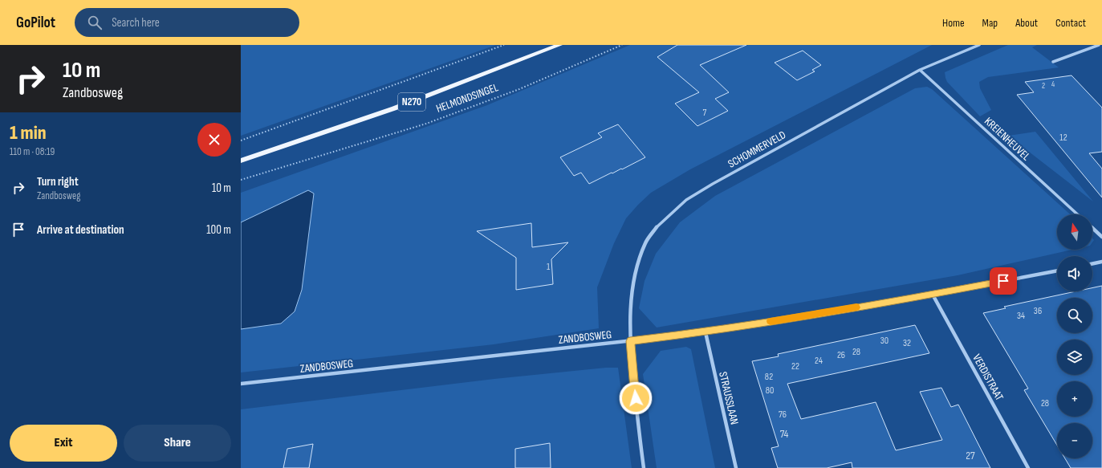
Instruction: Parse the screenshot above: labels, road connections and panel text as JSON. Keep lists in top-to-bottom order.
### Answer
{
  "streets": {
    "main road": ["HELMONDSINGEL", "N270"],
    "street": [
      "KREIENHEUVEL",
      "SCHOMMERVELD",
      "ZANDBOSWEG",
      "VERDISTRAAT",
      "STRAUSSLAAN"
    ]
  },
  "crossings": [
    ["KREIENHEUVEL", "SCHOMMERVELD"],
    ["SCHOMMERVELD", "ZANDBOSWEG"],
    ["ZANDBOSWEG", "VERDISTRAAT"],
    ["ZANDBOSWEG", "STRAUSSLAAN"]
  ],
  "house_numbers": [
    "4",
    "2",
    "7",
    "12",
    "1",
    "36",
    "34",
    "30",
    "32",
    "28",
    "26",
    "24",
    "22",
    "82",
    "80",
    "28",
    "76",
    "74",
    "27"
  ],
  "north": "top",
  "page": {
    "header": "GoPilot",
    "search": "Search here",
    "nav": [
      "Home",
      "Map",
      "About",
      "Contact"
    ],
    "turn": ["10 m", "Zandbosweg"],
    "heading": ["1 min", "110 m · 08:19"],
    "list": [
      {
        "name": "Turn right",
        "note": "Zandbosweg",
        "value": "10 m"
      },
      {
        "name": "Arrive at destination",
        "value": "100 m"
      }
    ],
    "map_buttons": ["+", "−"],
    "buttons": ["Exit", "Share"]
  }
}
